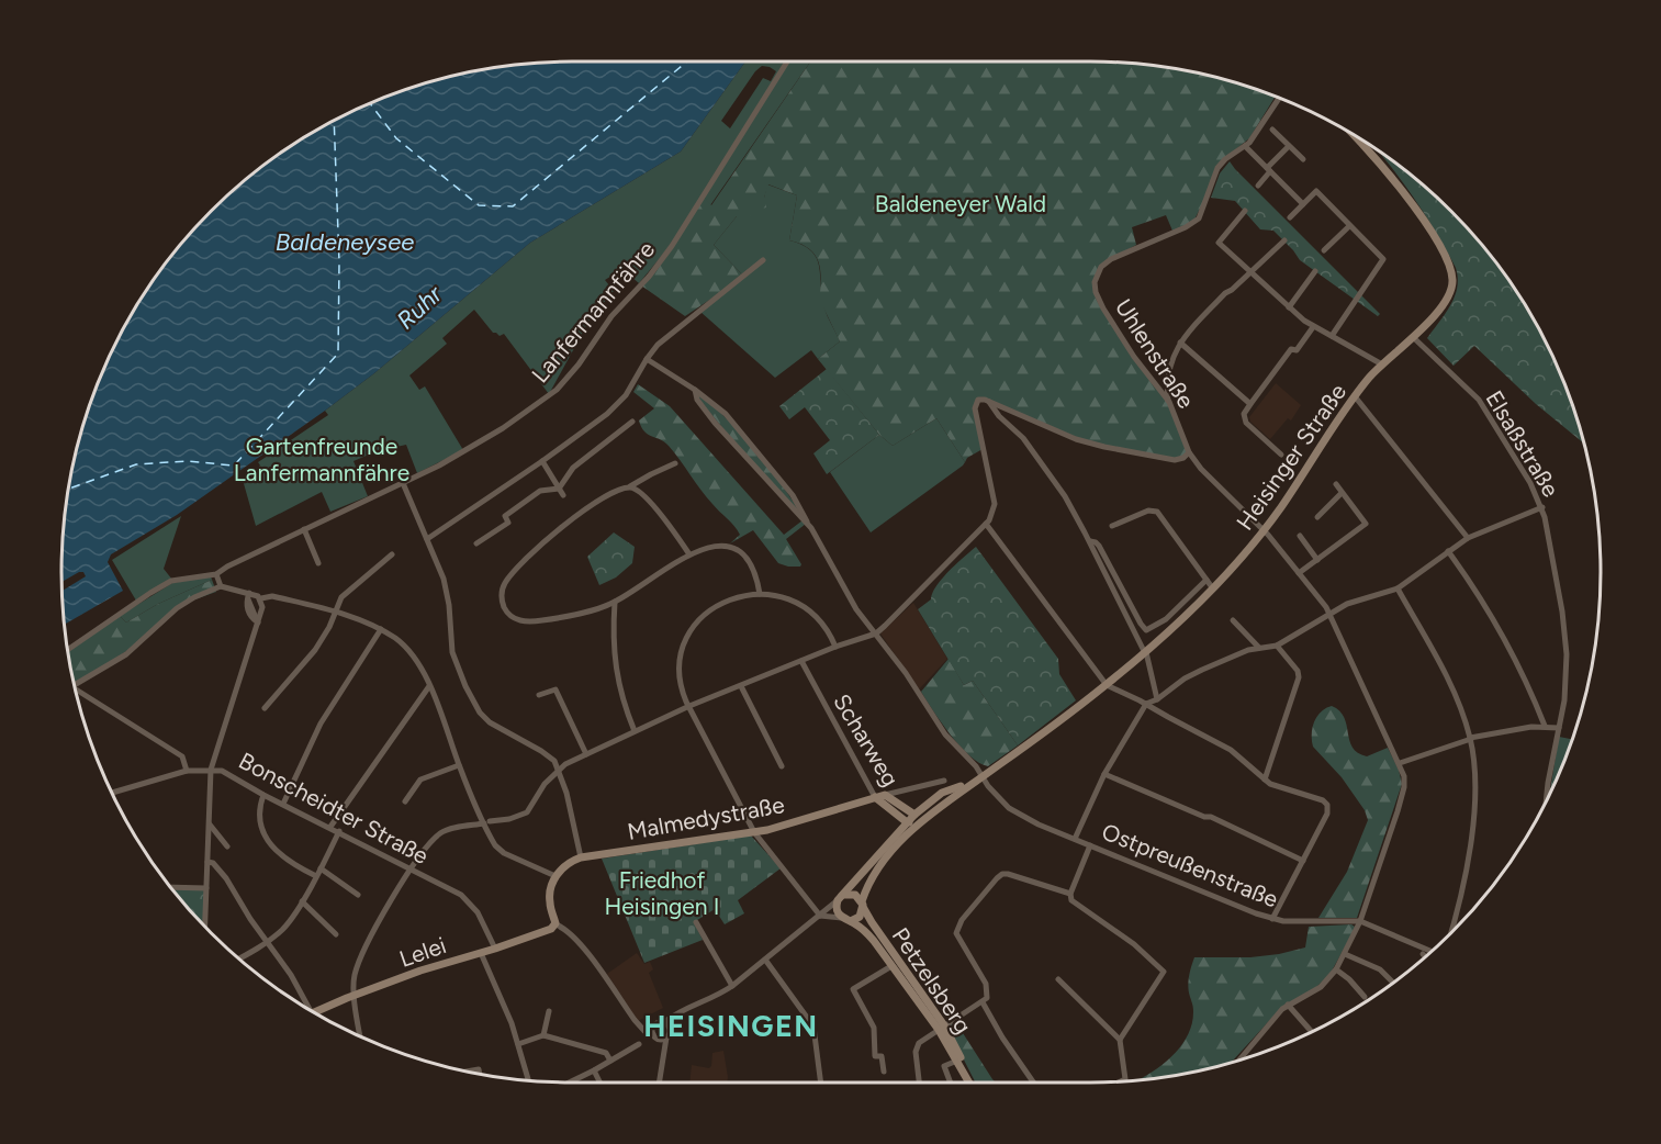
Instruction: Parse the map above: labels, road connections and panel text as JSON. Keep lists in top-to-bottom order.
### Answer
{
  "streets": {
    "main road": [
      "Heisinger Straße",
      "Scharweg",
      "Malmedystraße",
      "Lelei",
      "Petzelsberg"
    ],
    "street": [
      "Lanfermannfähre",
      "Uhlenstraße",
      "Elsaßstraße",
      "Bonscheidter Straße",
      "Ostpreußenstraße"
    ]
  },
  "crossings": [
    ["Uhlenstraße", "Heisinger Straße"],
    ["Elsaßstraße", "Heisinger Straße"],
    ["Heisinger Straße", "Scharweg"],
    ["Heisinger Straße", "Ostpreußenstraße"],
    ["Heisinger Straße", "Petzelsberg"],
    ["Scharweg", "Malmedystraße"],
    ["Bonscheidter Straße", "Lelei"]
  ],
  "districts": ["HEISINGEN"],
  "water": ["Baldeneysee", "Ruhr"],
  "parks": ["Baldeneyer Wald", "Gartenfreunde Lanfermannfähre", "Friedhof Heisingen I"]
}
